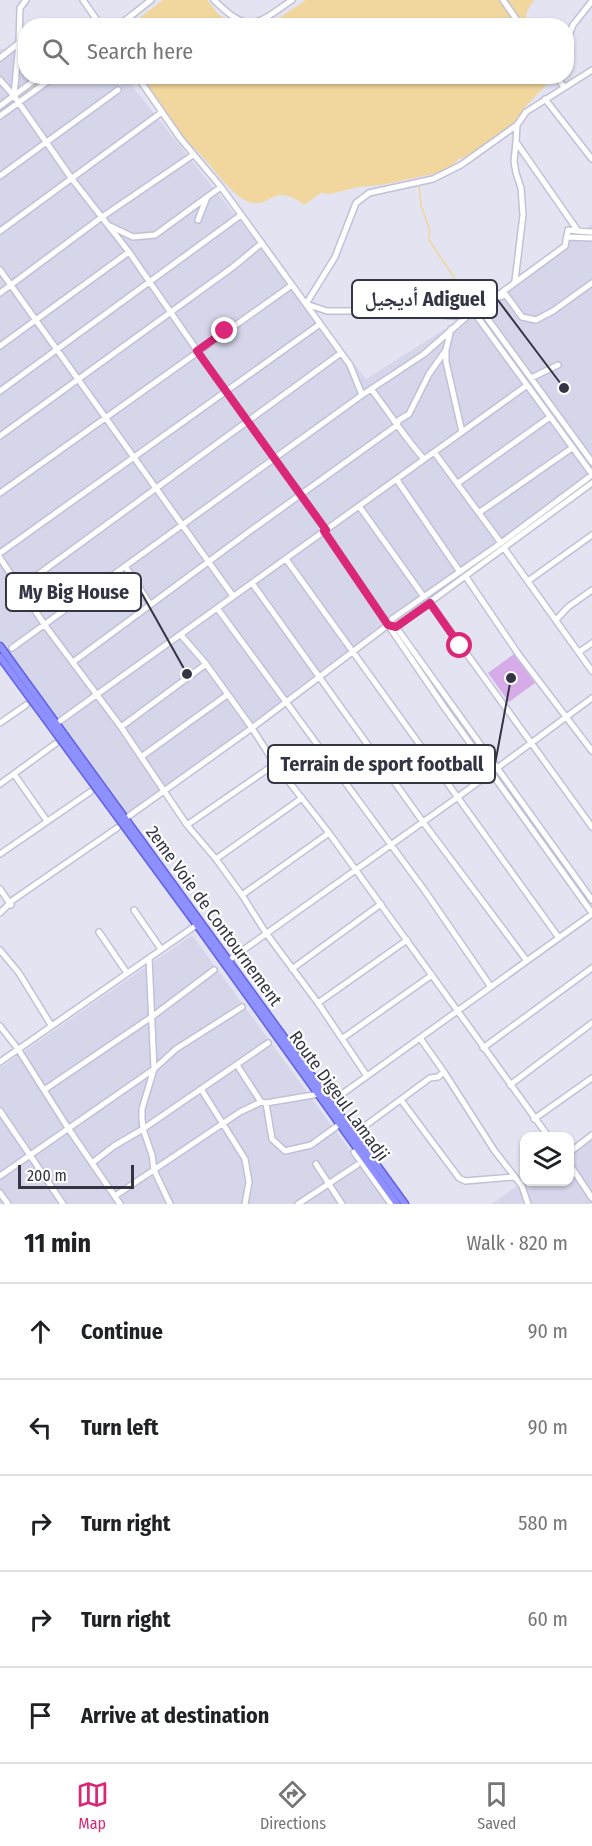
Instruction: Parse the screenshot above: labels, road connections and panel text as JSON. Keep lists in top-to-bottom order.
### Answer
{
  "streets": {
    "main road": ["2eme Voie de Contournement", "Route Digeul Lamadji"]
  },
  "crossings": [
    ["2eme Voie de Contournement", "Route Digeul Lamadji"]
  ],
  "places": ["أديجيل Adiguel", "My Big House", "Terrain de sport football"],
  "scale_bar": "200 m",
  "page": {
    "search": "Search here",
    "scale": "200 m",
    "heading": ["11 min", "Walk · 820 m"],
    "list": [
      ["Continue", "90 m"],
      ["Turn left", "90 m"],
      ["Turn right", "580 m"],
      ["Turn right", "60 m"],
      "Arrive at destination"
    ],
    "nav": ["Map", "Directions", "Saved"]
  }
}
